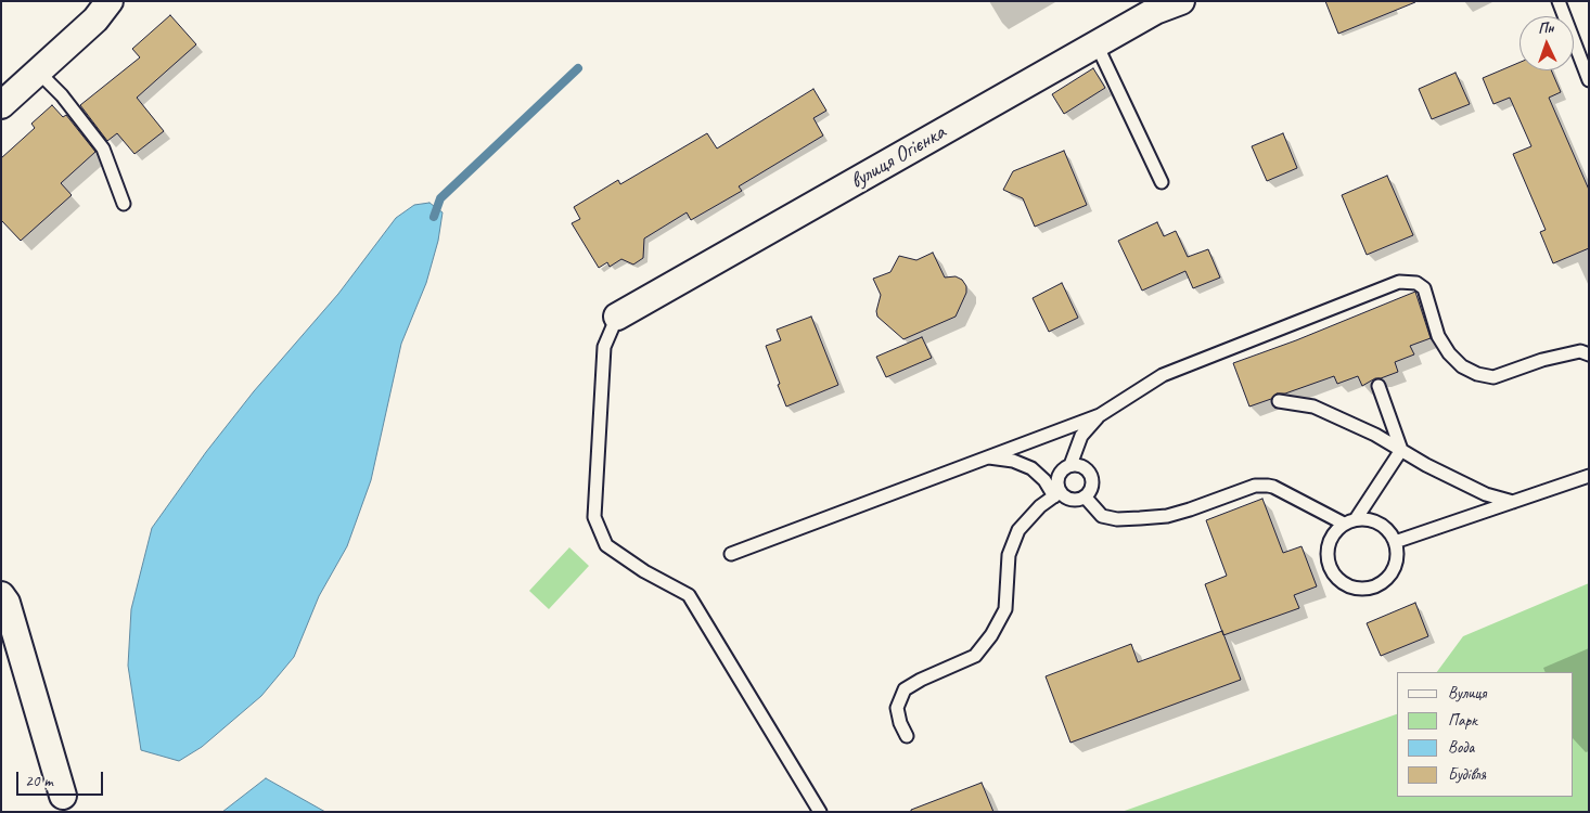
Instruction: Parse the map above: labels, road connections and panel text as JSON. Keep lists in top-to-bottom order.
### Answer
{
  "streets": {
    "street": ["вулиця Огієнка"]
  },
  "legend": [
    "Вулиця",
    "Парк",
    "Вода",
    "Будівля"
  ],
  "scale_bar": "20 m",
  "north": "top"
}
